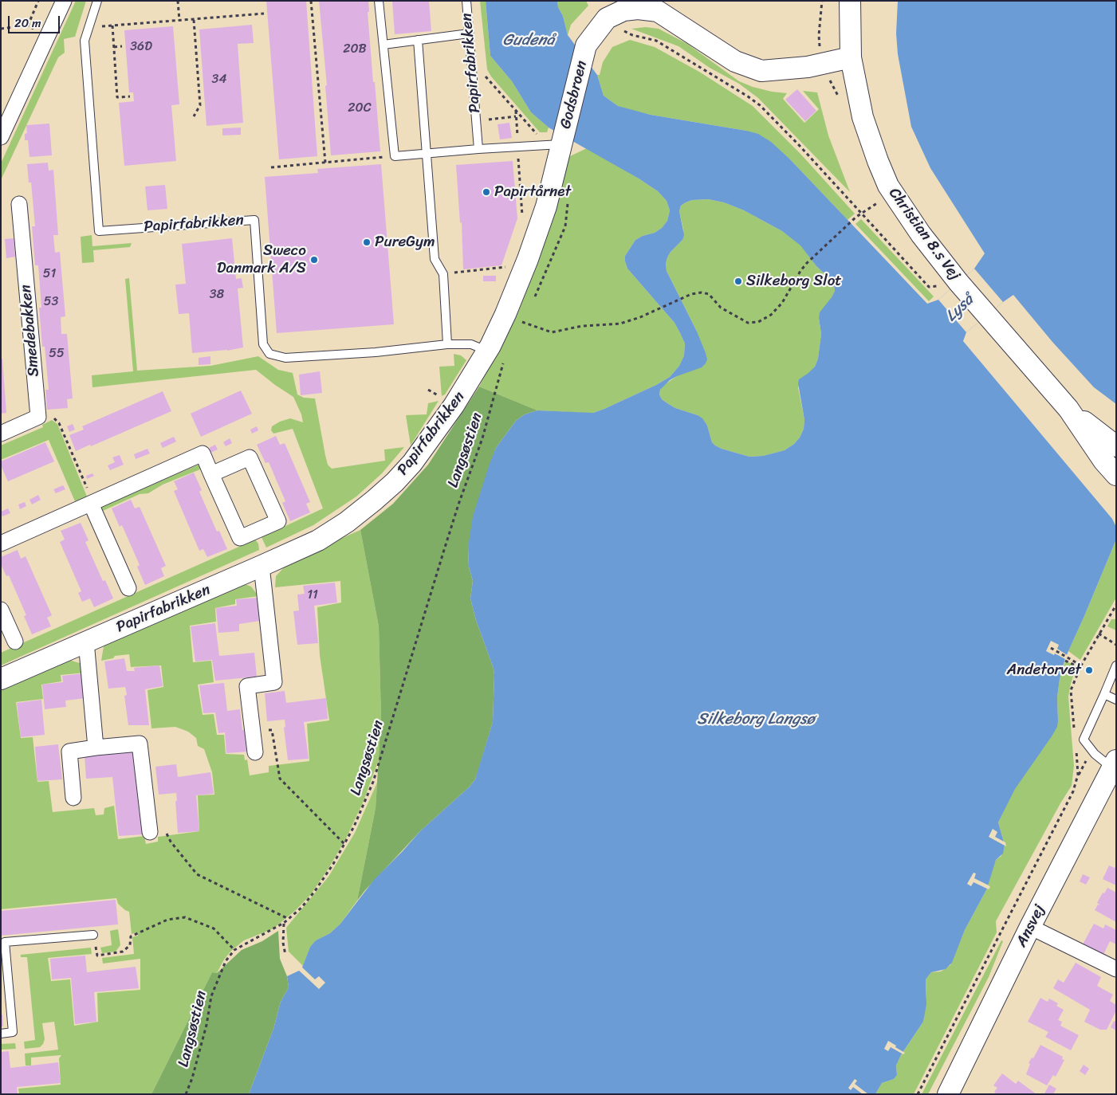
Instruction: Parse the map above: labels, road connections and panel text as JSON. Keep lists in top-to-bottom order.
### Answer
{
  "streets": {
    "street": [
      "Papirfabrikken",
      "Godsbroen",
      "Christian 8.s Vej",
      "Smedebakken",
      "Ansvej"
    ],
    "path": ["Langsøstien"]
  },
  "crossings": [
    ["Papirfabrikken", "Godsbroen"]
  ],
  "water": ["Gudenå", "Lyså", "Silkeborg Langsø"],
  "places": [
    "Papirtårnet",
    "PureGym",
    "Sweco Danmark A/S",
    "Silkeborg Slot",
    "Andetorvet"
  ],
  "house_numbers": [
    "36D",
    "20B",
    "34",
    "20C",
    "51",
    "38",
    "53",
    "55",
    "11"
  ],
  "scale_bar": "20 m"
}
